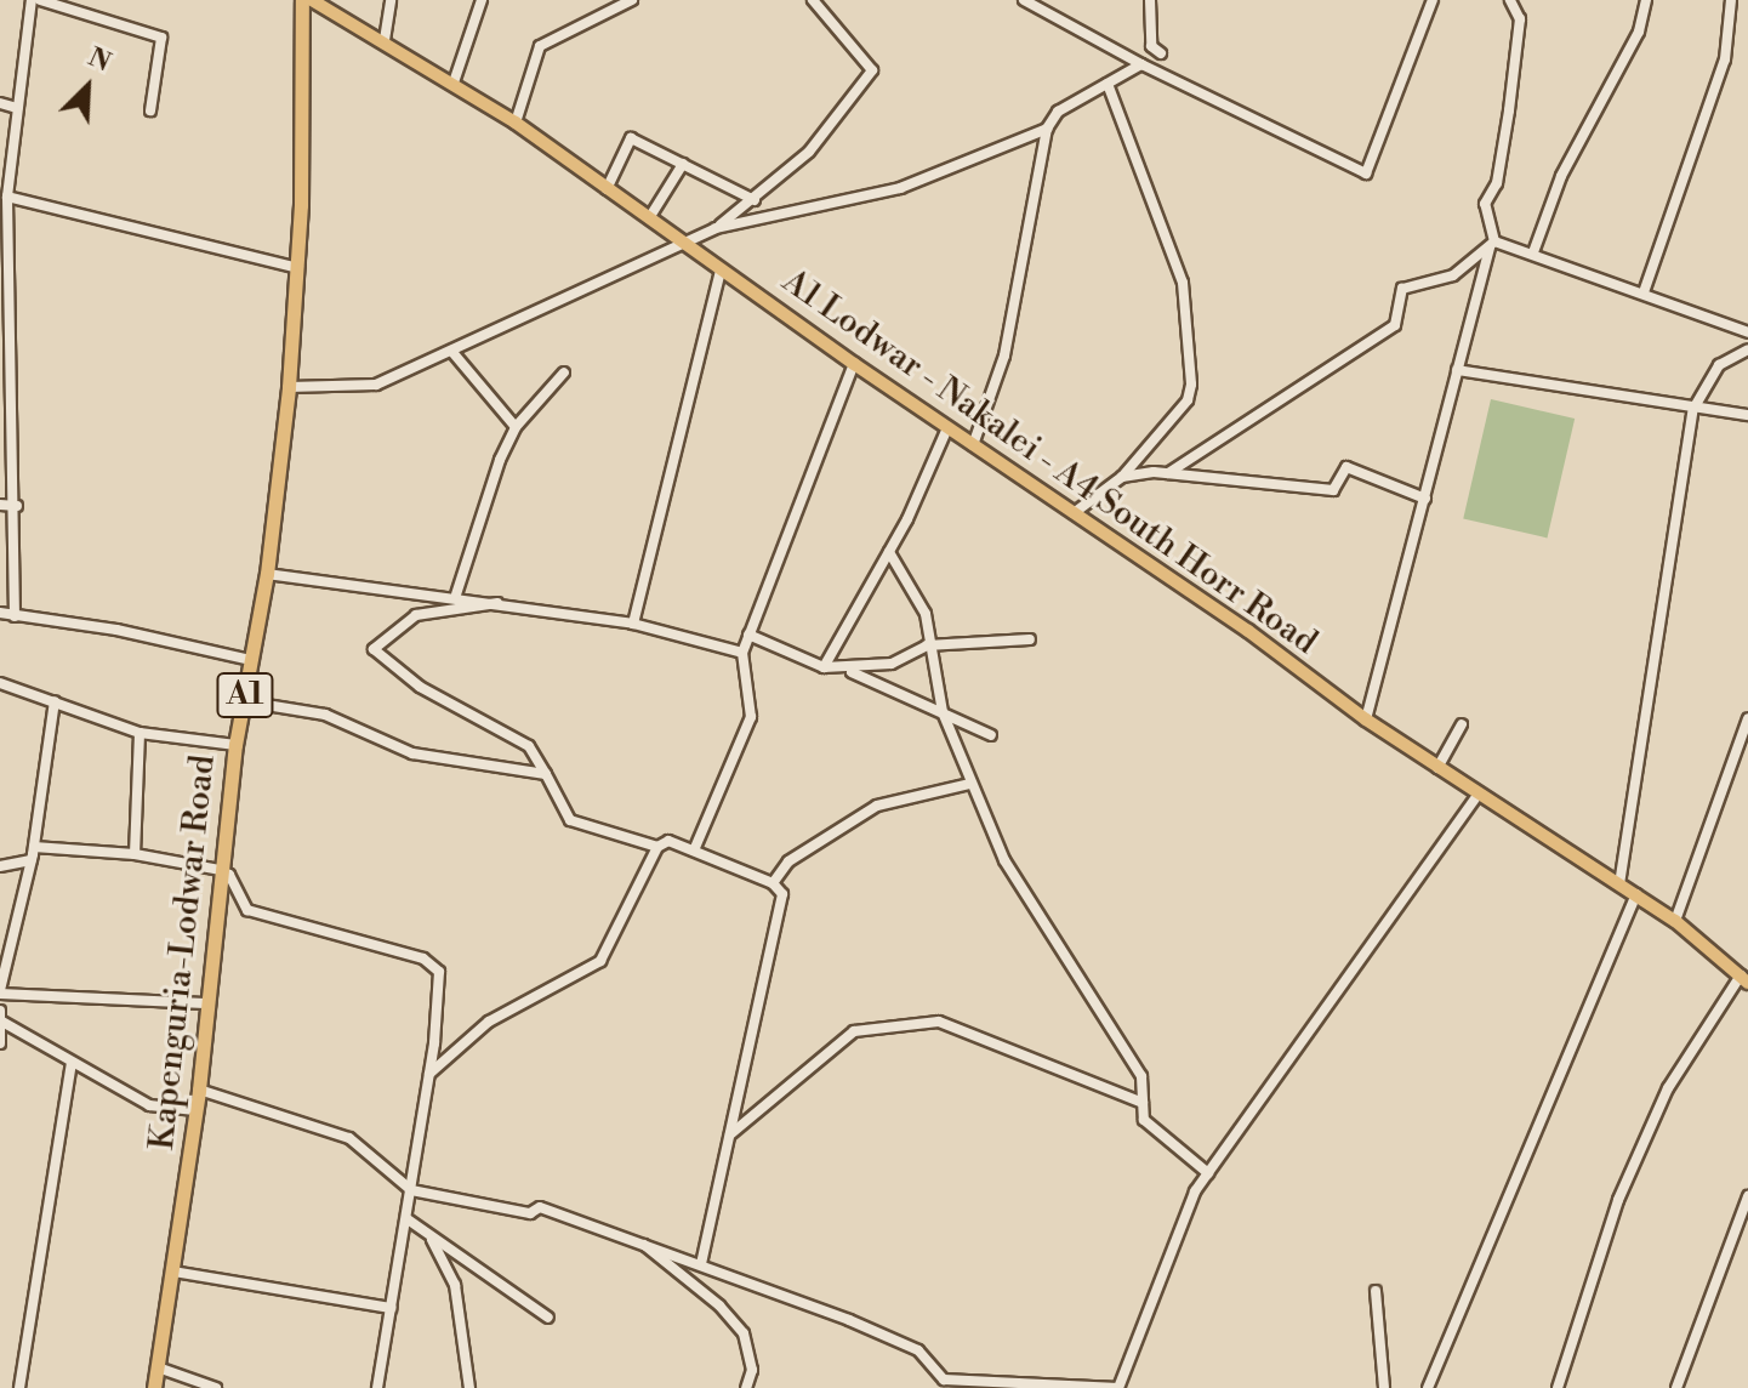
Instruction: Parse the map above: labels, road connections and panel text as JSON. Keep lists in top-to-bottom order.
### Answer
{
  "streets": {
    "highway": ["A1", "Kapenguria-Lodwar Road"],
    "main road": ["A1 Lodwar - Nakalei - A4 South Horr Road"]
  },
  "north": "top right"
}
